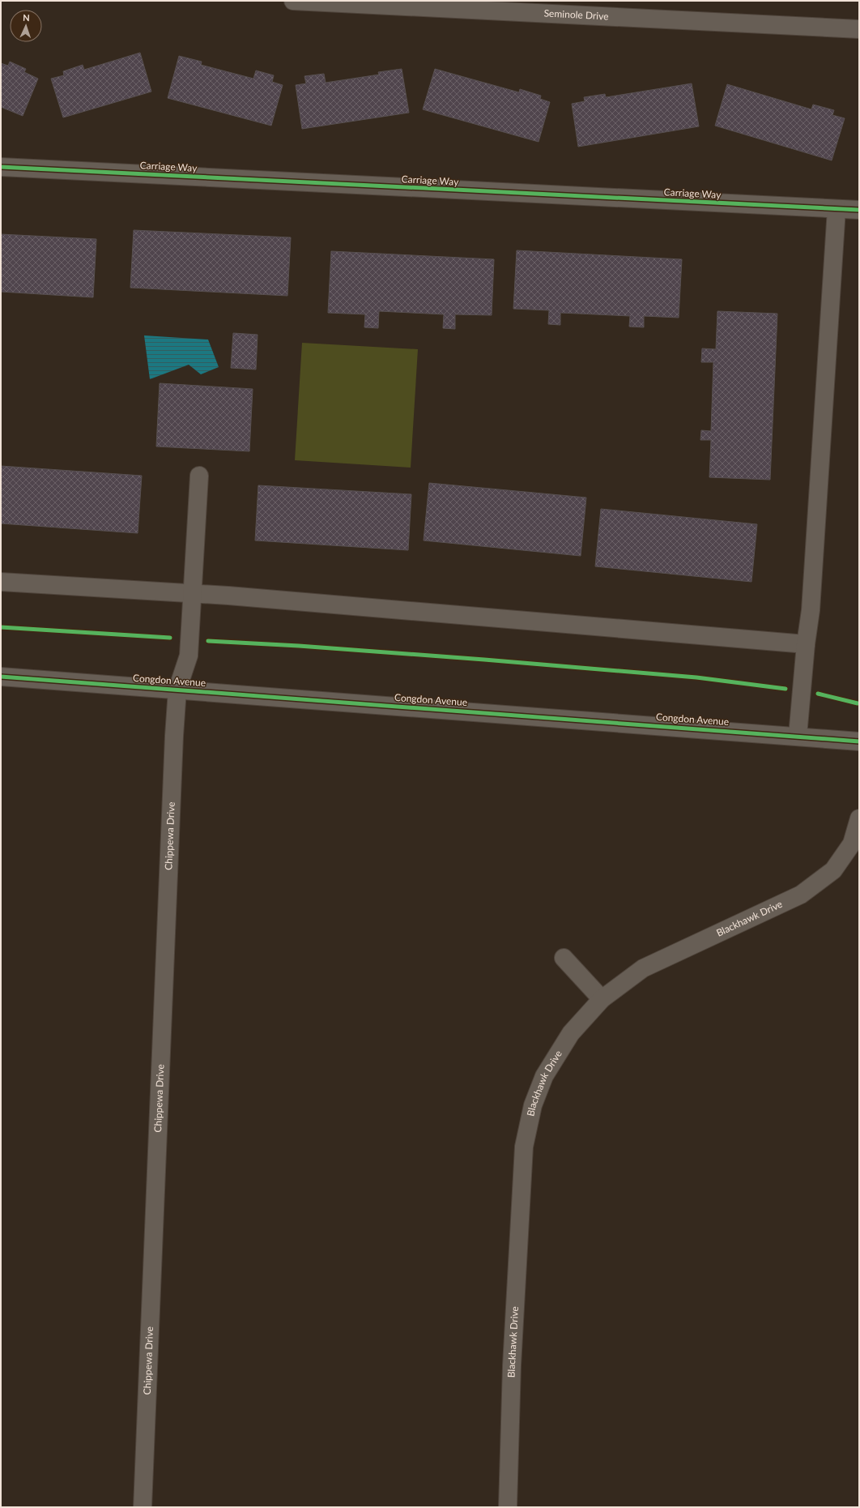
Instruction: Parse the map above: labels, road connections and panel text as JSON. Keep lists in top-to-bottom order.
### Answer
{
  "streets": {
    "street": [
      "Seminole Drive",
      "Carriage Way",
      "Congdon Avenue",
      "Chippewa Drive",
      "Blackhawk Drive"
    ]
  },
  "crossings": [
    ["Congdon Avenue", "Chippewa Drive"]
  ],
  "north": "top"
}
